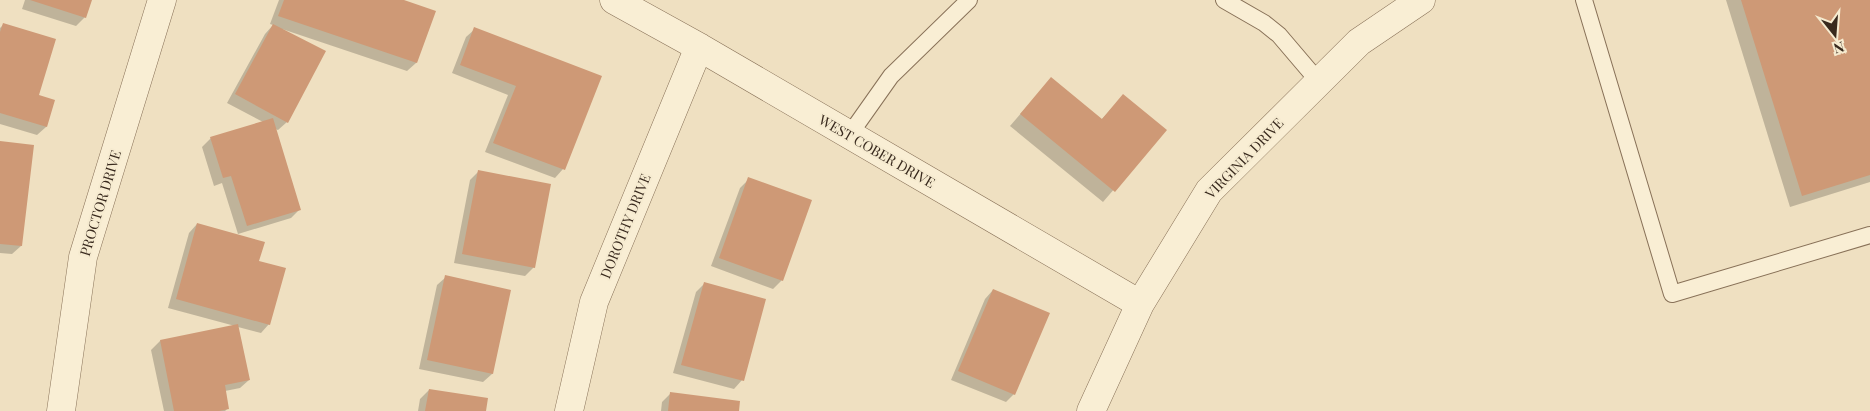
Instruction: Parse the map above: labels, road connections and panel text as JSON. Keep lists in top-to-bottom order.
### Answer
{
  "streets": {
    "street": [
      "WEST COBER DRIVE",
      "VIRGINIA DRIVE",
      "PROCTOR DRIVE",
      "DOROTHY DRIVE"
    ]
  },
  "crossings": [
    ["WEST COBER DRIVE", "VIRGINIA DRIVE"],
    ["WEST COBER DRIVE", "DOROTHY DRIVE"]
  ],
  "north": "bottom"
}
